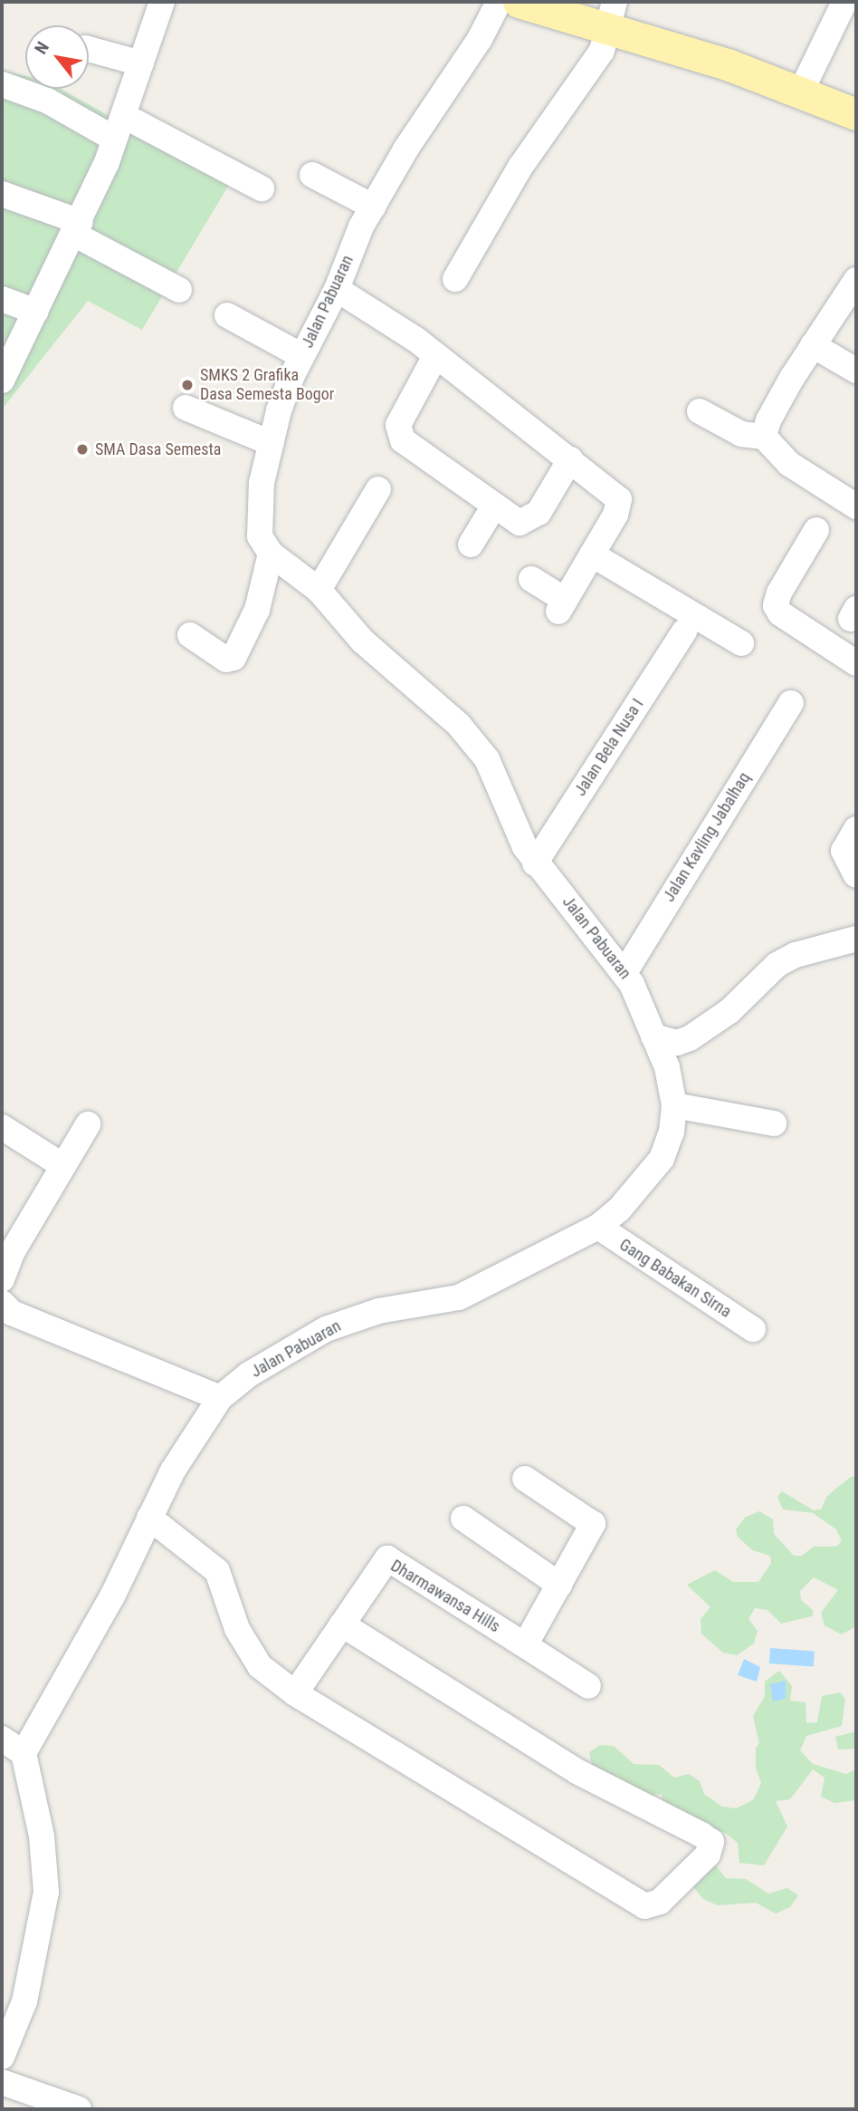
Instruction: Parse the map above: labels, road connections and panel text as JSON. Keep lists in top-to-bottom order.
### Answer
{
  "streets": {
    "street": [
      "Jalan Pabuaran",
      "Jalan Bela Nusa I",
      "Jalan Kavling Jabalhaq",
      "Gang Babakan Sirna",
      "Dharmawansa Hills"
    ]
  },
  "crossings": [
    ["Jalan Pabuaran", "Jalan Bela Nusa I"],
    ["Jalan Pabuaran", "Jalan Kavling Jabalhaq"],
    ["Jalan Pabuaran", "Gang Babakan Sirna"]
  ],
  "places": ["SMKS 2 Grafika Dasa Semesta Bogor", "SMA Dasa Semesta"],
  "north": "top left"
}
